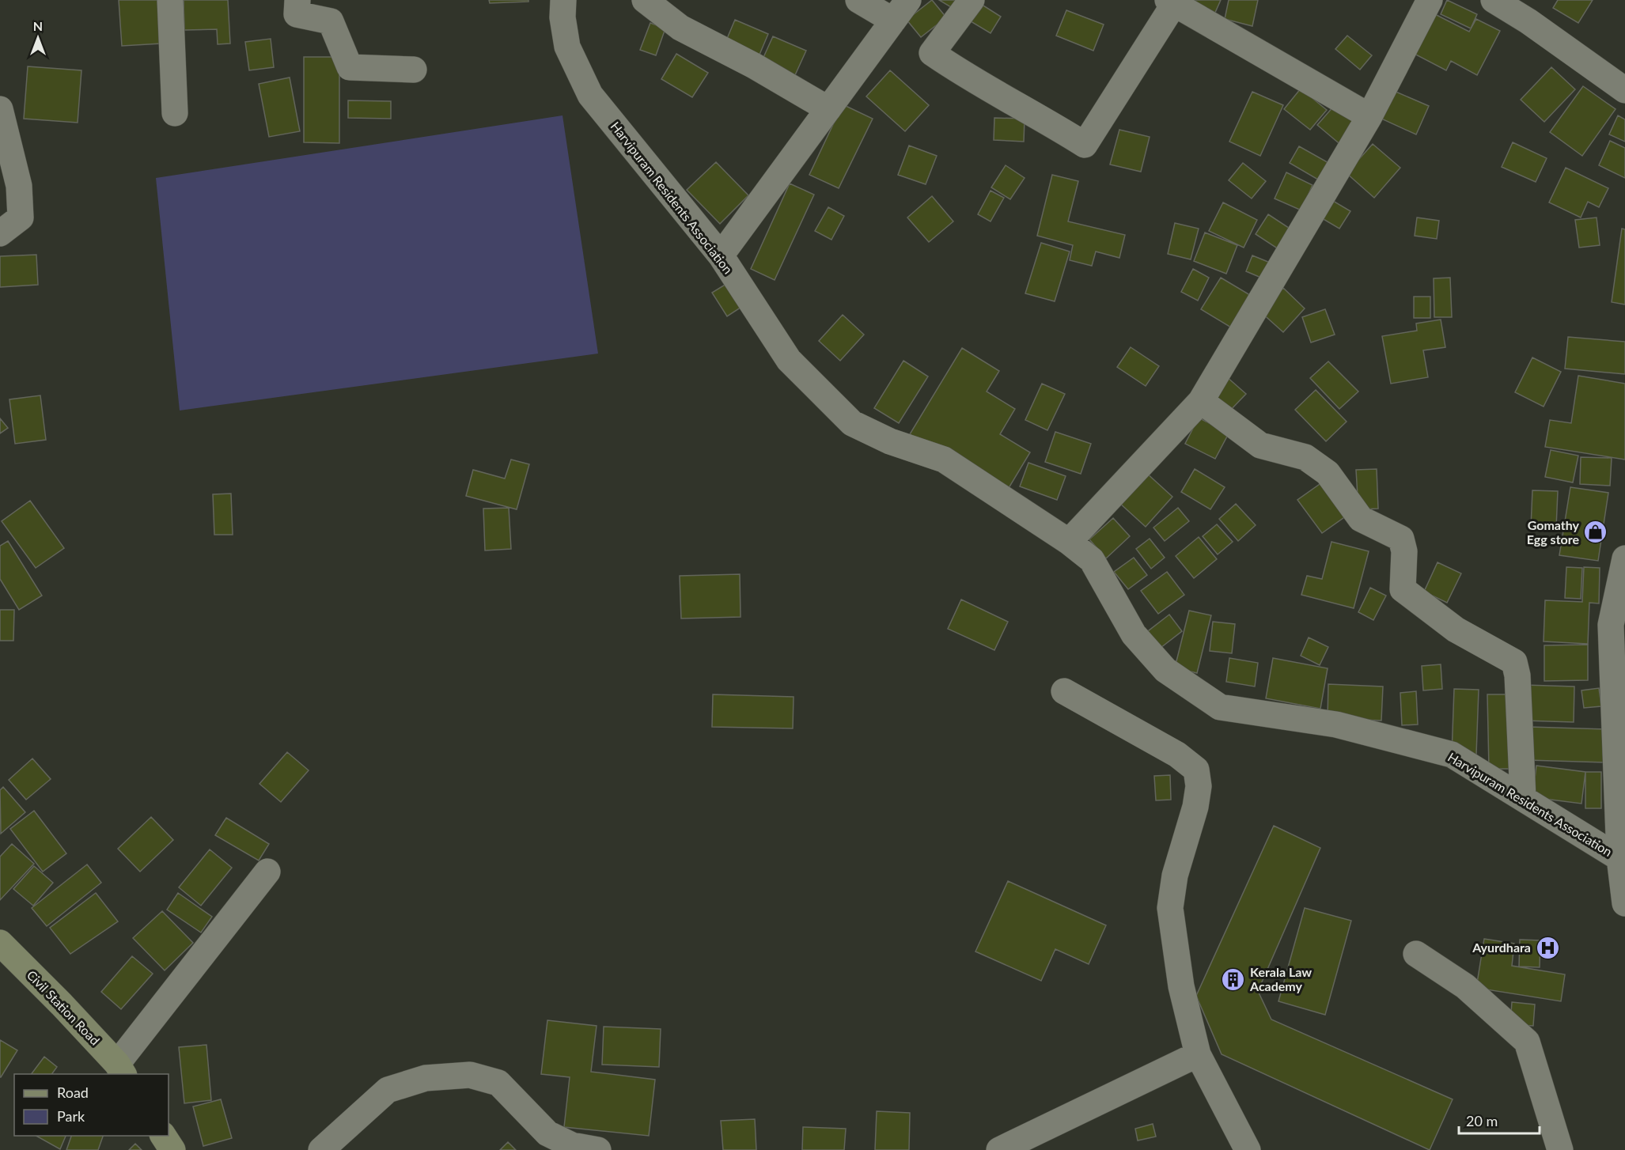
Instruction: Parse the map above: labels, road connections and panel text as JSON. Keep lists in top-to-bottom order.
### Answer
{
  "streets": {
    "main road": ["Civil Station Road"],
    "street": ["Harvipuram Residents Association"]
  },
  "places": {
    "shop": ["Gomathy Egg store"],
    "hospital": ["Ayurdhara"],
    "building": ["Kerala Law Academy"]
  },
  "legend": ["Road", "Park"],
  "scale_bar": "20 m",
  "north": "top"
}
